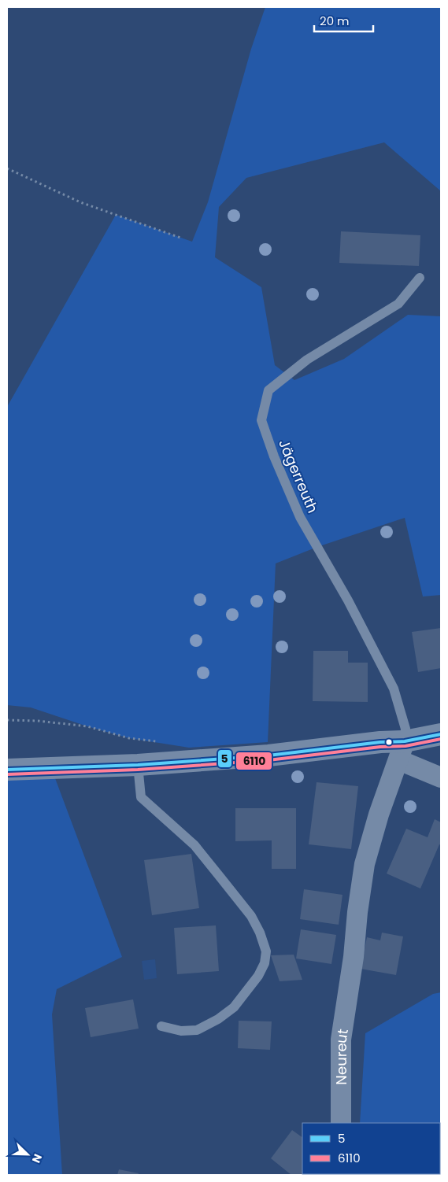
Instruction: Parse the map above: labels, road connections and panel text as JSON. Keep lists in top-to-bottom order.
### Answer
{
  "streets": {
    "street": ["Neureut"],
    "lane": ["Jägerreuth"]
  },
  "crossings": [
    ["Jägerreuth", "Neureut"]
  ],
  "lines": ["transit line 5", "transit line 6110"],
  "legend": ["5", "6110"],
  "scale_bar": "20 m",
  "north": "bottom right"
}
